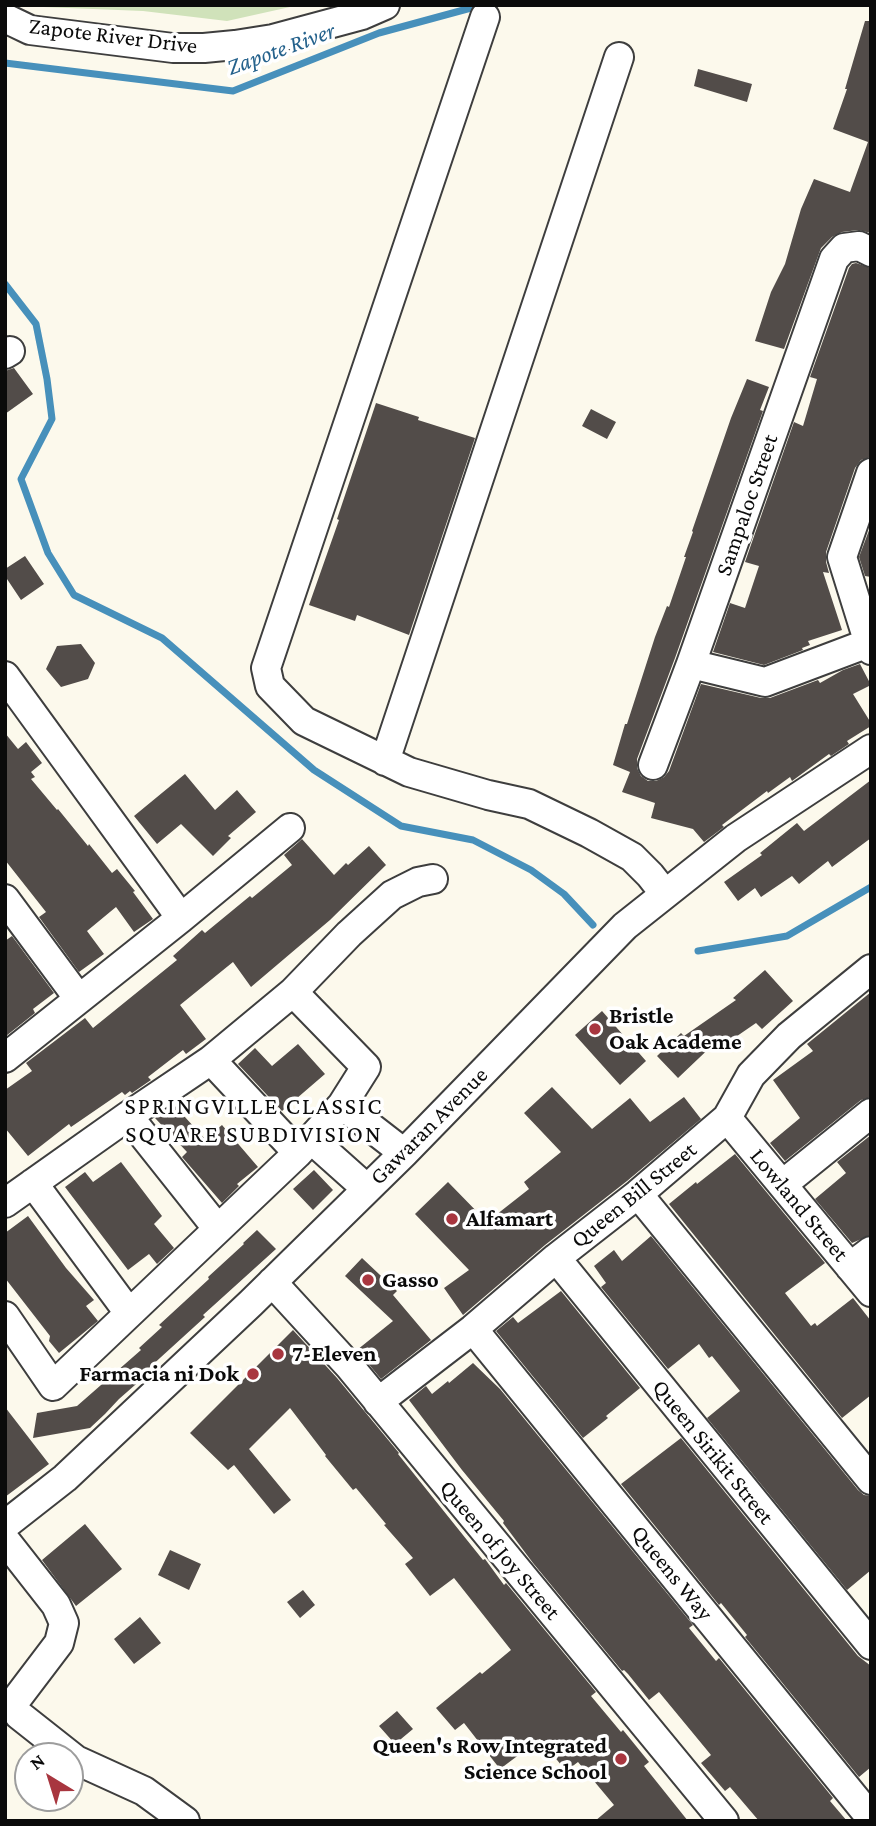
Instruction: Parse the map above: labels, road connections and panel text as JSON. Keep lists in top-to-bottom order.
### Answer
{
  "streets": {
    "street": [
      "Zapote River Drive",
      "Sampaloc Street",
      "Gawaran Avenue",
      "Queen Bill Street",
      "Lowland Street",
      "Queen Sirikit Street",
      "Queen of Joy Street",
      "Queens Way"
    ]
  },
  "crossings": [
    ["Gawaran Avenue", "Queen of Joy Street"],
    ["Queen Bill Street", "Lowland Street"],
    ["Queen Bill Street", "Queen Sirikit Street"],
    ["Queen Bill Street", "Queen of Joy Street"],
    ["Queen Bill Street", "Queens Way"]
  ],
  "districts": ["SPRINGVILLE CLASSIC SQUARE SUBDIVISION"],
  "water": ["Zapote River"],
  "places": [
    "Bristle Oak Academe",
    "Alfamart",
    "Gasso",
    "7-Eleven",
    "Farmacia ni Dok",
    "Queen's Row Integrated Science School"
  ],
  "north": "top left"
}
